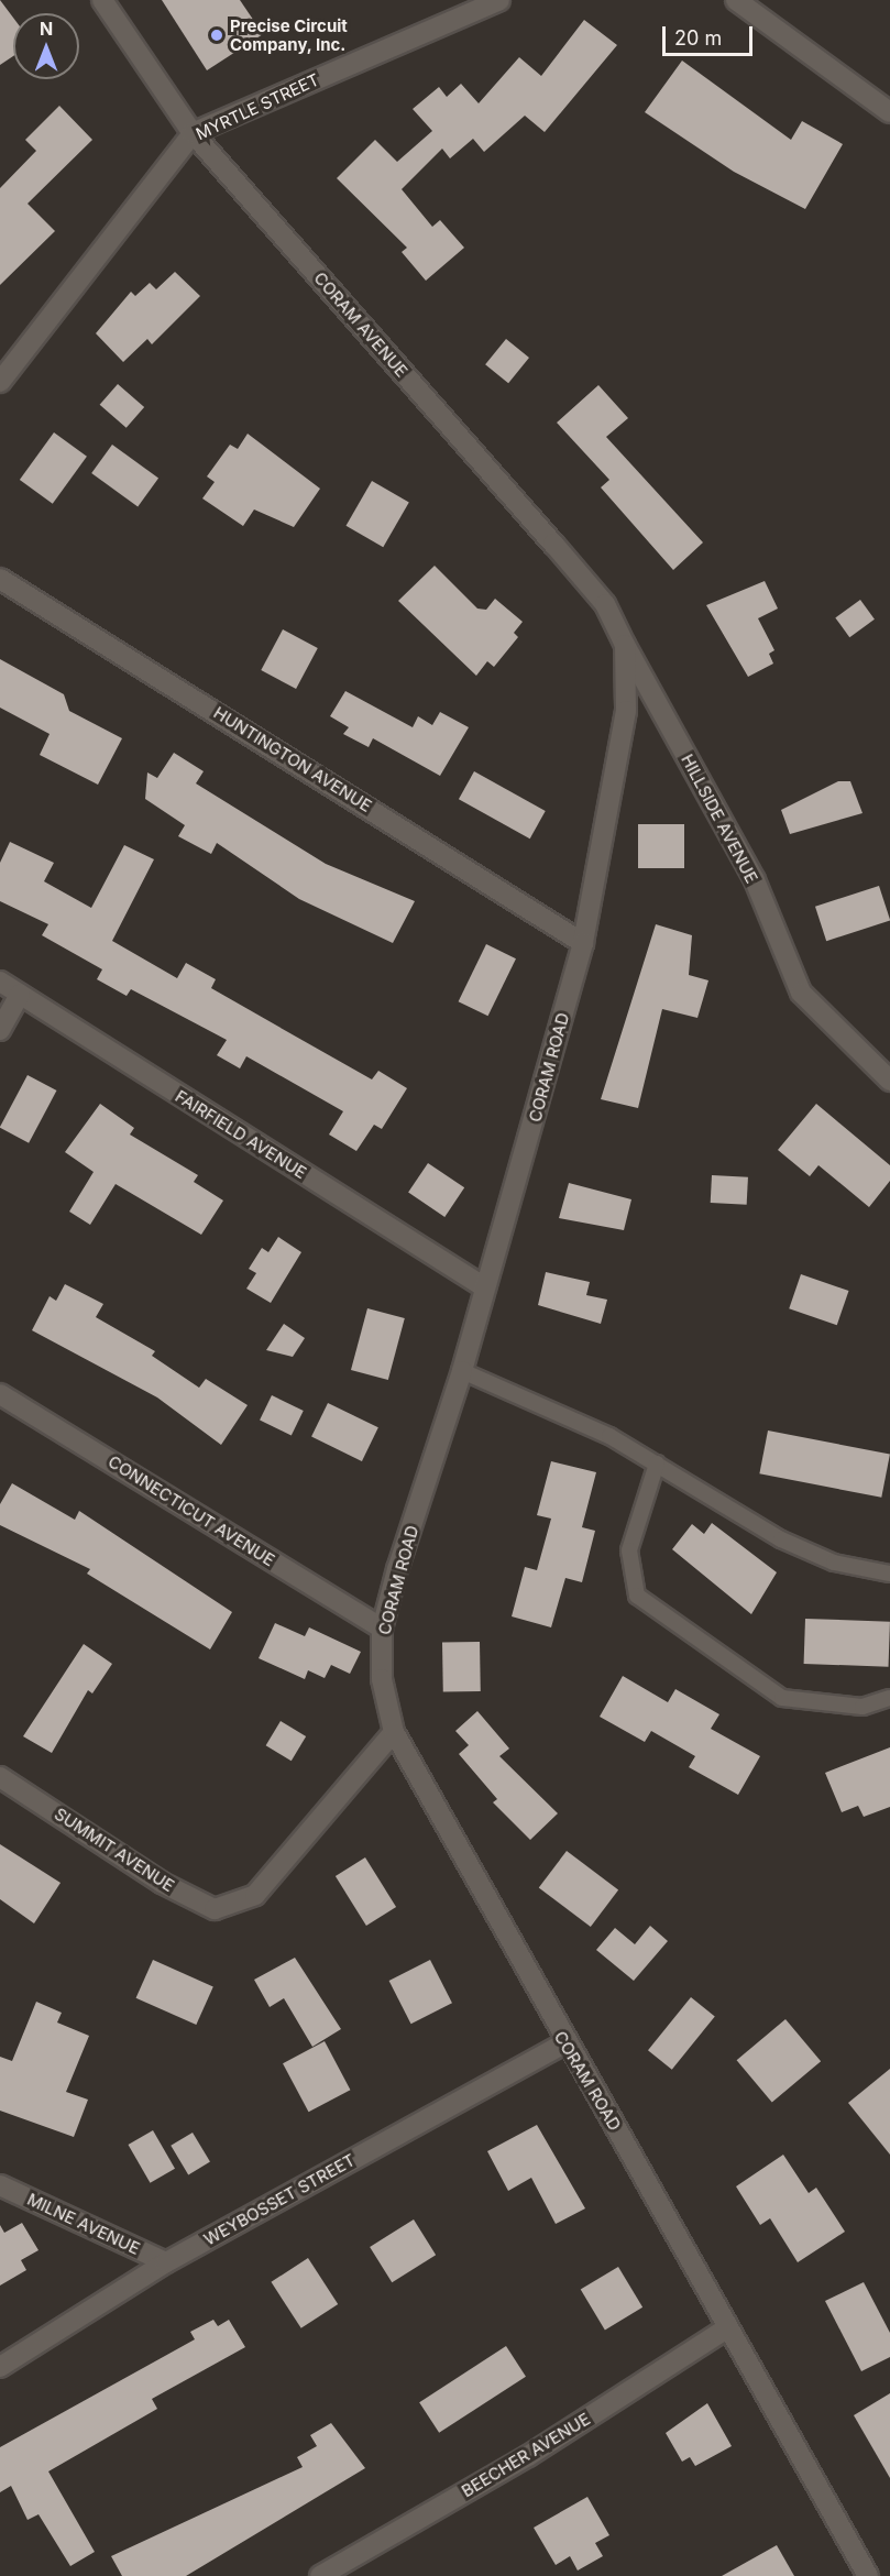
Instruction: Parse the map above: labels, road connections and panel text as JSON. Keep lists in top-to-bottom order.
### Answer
{
  "streets": {
    "street": [
      "MYRTLE STREET",
      "CORAM AVENUE",
      "HUNTINGTON AVENUE",
      "HILLSIDE AVENUE",
      "CORAM ROAD",
      "FAIRFIELD AVENUE",
      "CONNECTICUT AVENUE",
      "SUMMIT AVENUE",
      "WEYBOSSET STREET",
      "MILNE AVENUE",
      "BEECHER AVENUE"
    ]
  },
  "crossings": [
    ["MYRTLE STREET", "CORAM AVENUE"],
    ["CORAM AVENUE", "HILLSIDE AVENUE"],
    ["CORAM AVENUE", "CORAM ROAD"],
    ["HUNTINGTON AVENUE", "CORAM ROAD"],
    ["HILLSIDE AVENUE", "CORAM ROAD"],
    ["CORAM ROAD", "FAIRFIELD AVENUE"],
    ["CORAM ROAD", "CONNECTICUT AVENUE"],
    ["CORAM ROAD", "SUMMIT AVENUE"],
    ["CORAM ROAD", "WEYBOSSET STREET"],
    ["CORAM ROAD", "BEECHER AVENUE"],
    ["WEYBOSSET STREET", "MILNE AVENUE"]
  ],
  "places": ["Precise Circuit Company, Inc."],
  "scale_bar": "20 m",
  "north": "top"
}
